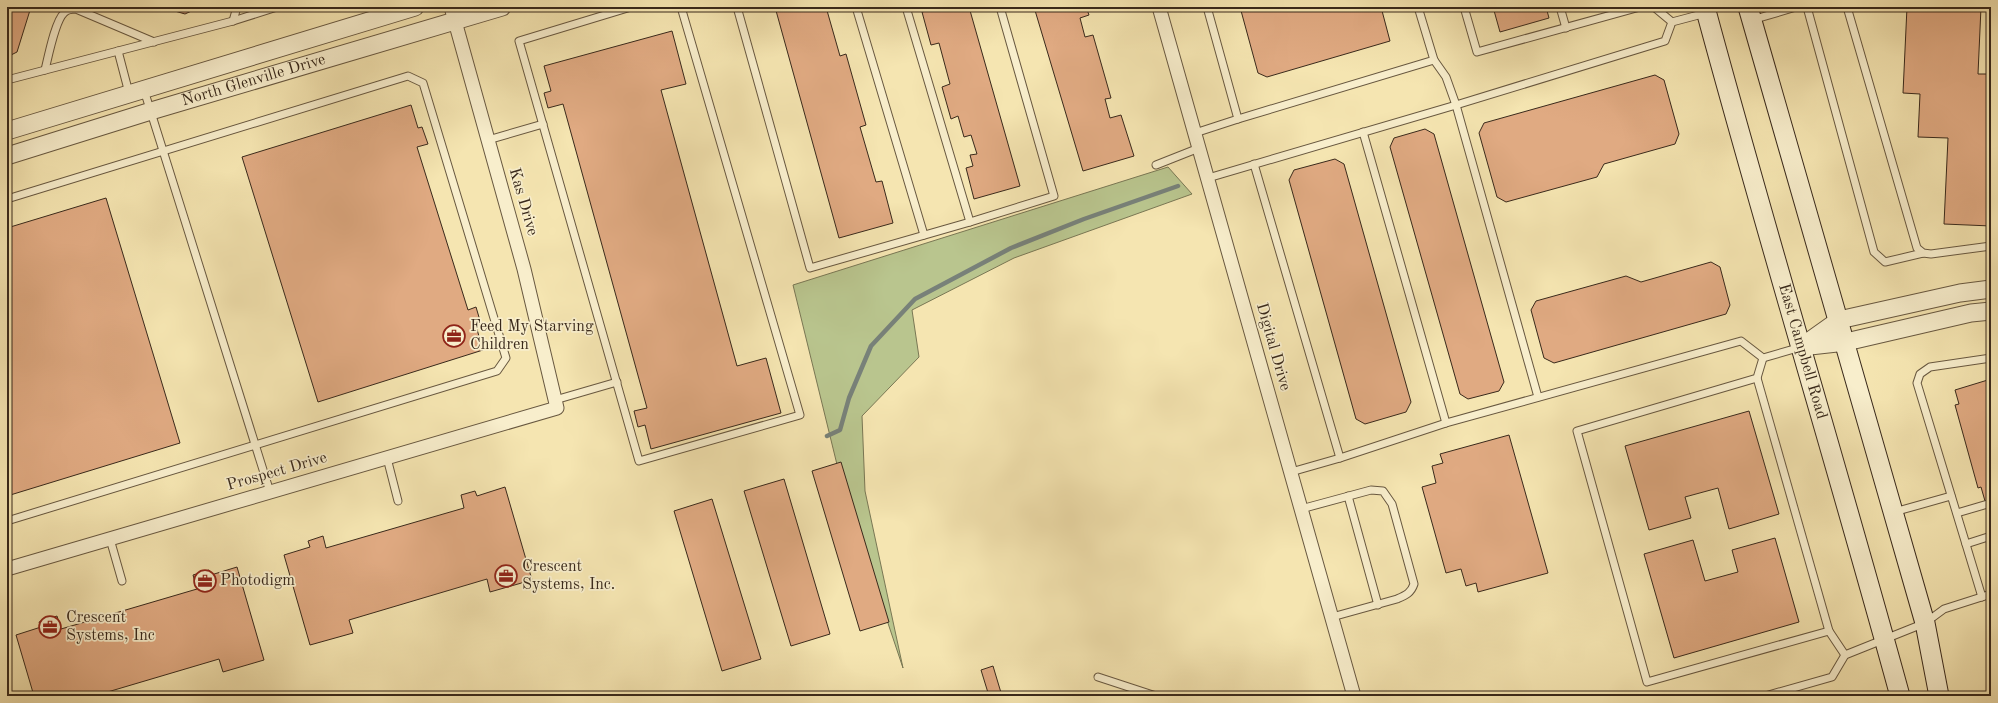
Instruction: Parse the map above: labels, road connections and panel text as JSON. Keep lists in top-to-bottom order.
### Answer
{
  "streets": {
    "main road": ["East Campbell Road"],
    "street": [
      "North Glenville Drive",
      "Kas Drive",
      "Digital Drive",
      "Prospect Drive"
    ]
  },
  "crossings": [
    ["North Glenville Drive", "Kas Drive"],
    ["Kas Drive", "Prospect Drive"]
  ],
  "places": {
    "office": [
      "Feed My Starving Children",
      "Crescent Systems, Inc.",
      "Photodigm",
      "Crescent Systems, Inc"
    ]
  }
}
